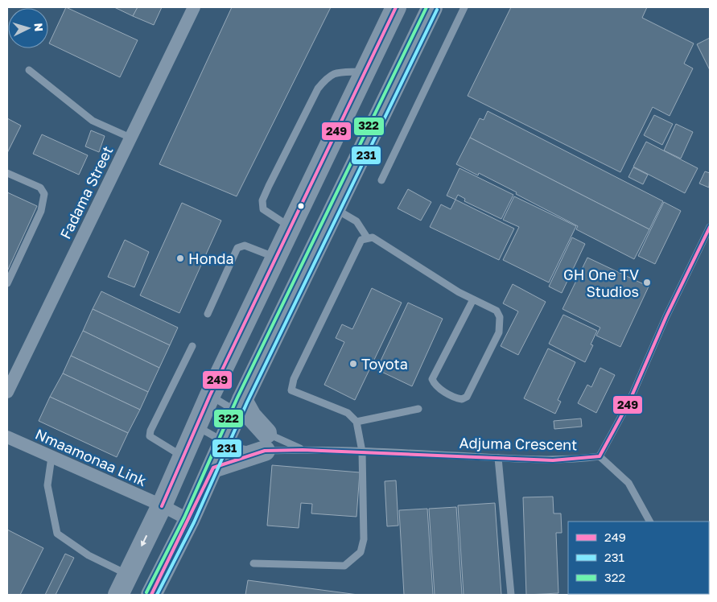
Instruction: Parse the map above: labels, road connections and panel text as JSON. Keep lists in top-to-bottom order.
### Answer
{
  "streets": {
    "street": ["Fadama Street", "Nmaamonaa Link"],
    "lane": ["Adjuma Crescent"]
  },
  "places": ["Honda", "GH One TV Studios", "Toyota"],
  "lines": ["transit line 249", "transit line 322", "transit line 231"],
  "legend": ["249", "231", "322"],
  "north": "right"
}
